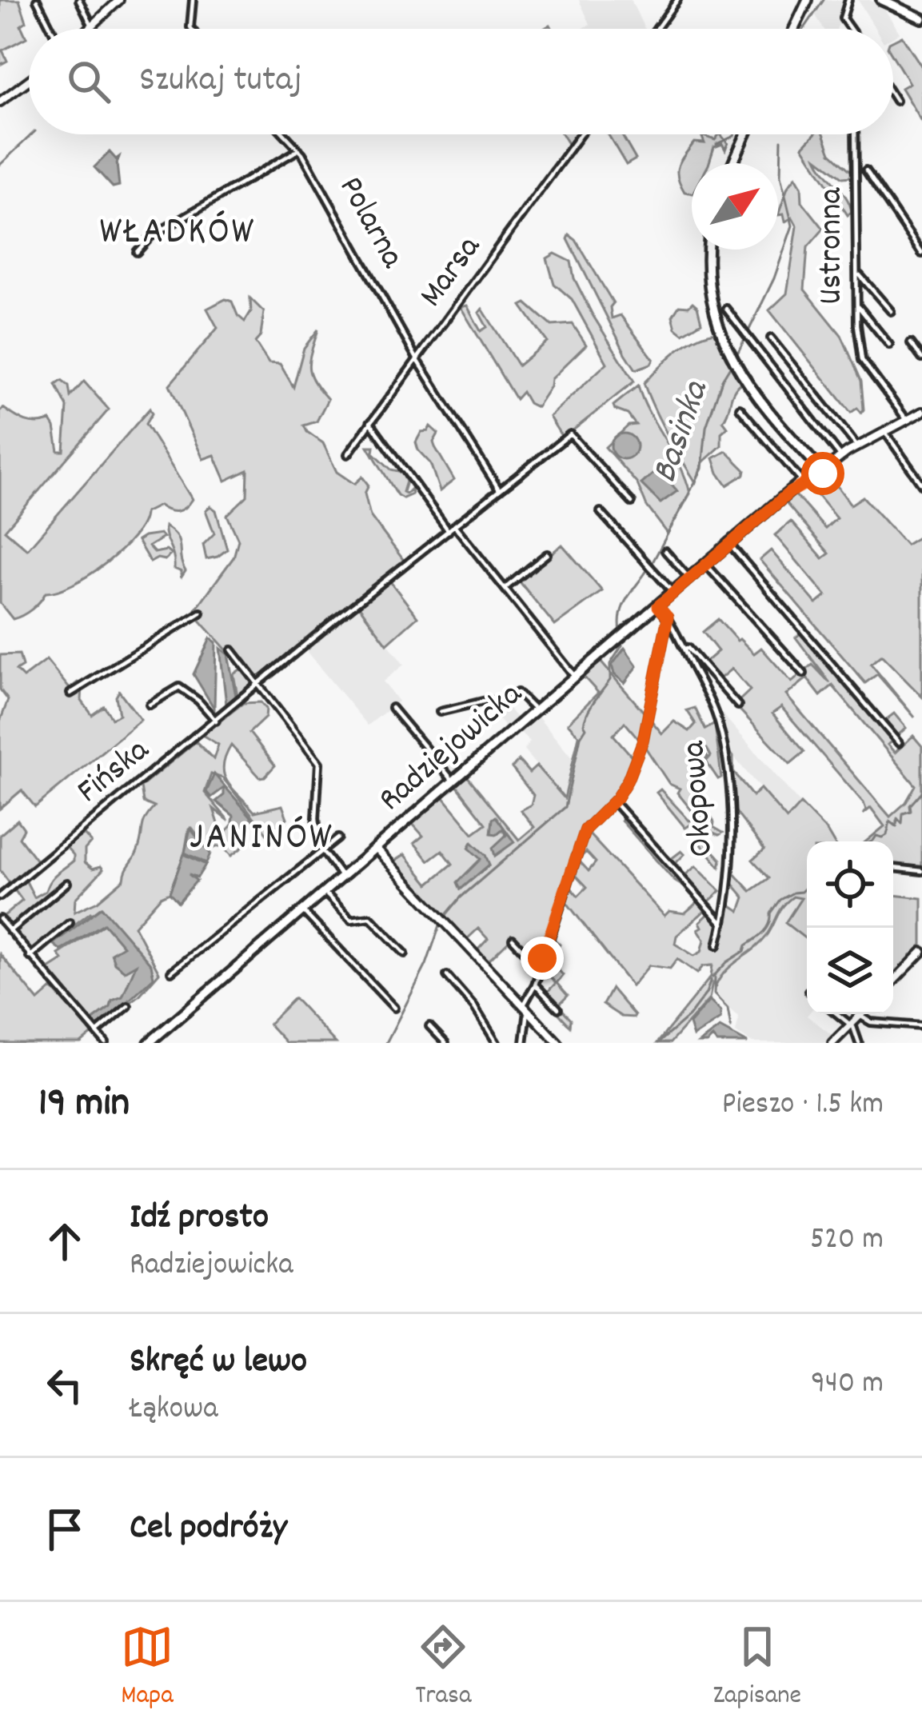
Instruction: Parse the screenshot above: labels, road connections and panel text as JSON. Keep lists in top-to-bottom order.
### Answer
{
  "streets": {
    "main road": ["Radziejowicka"],
    "street": [
      "Polarna",
      "Ustronna",
      "Marsa",
      "Fińska",
      "Okopowa"
    ]
  },
  "crossings": [
    ["Polarna", "Marsa"],
    ["Polarna", "Fińska"],
    ["Radziejowicka", "Okopowa"]
  ],
  "districts": ["WŁADKÓW", "JANINÓW"],
  "water": ["Basinka"],
  "north": "top right",
  "page": {
    "search": "Szukaj tutaj",
    "heading": ["19 min", "Pieszo · 1.5 km"],
    "list": [
      ["Idź prosto", "Radziejowicka", "520 m"],
      ["Skręć w lewo", "Łąkowa", "940 m"],
      "Cel podróży"
    ],
    "nav": ["Mapa", "Trasa", "Zapisane"]
  }
}
